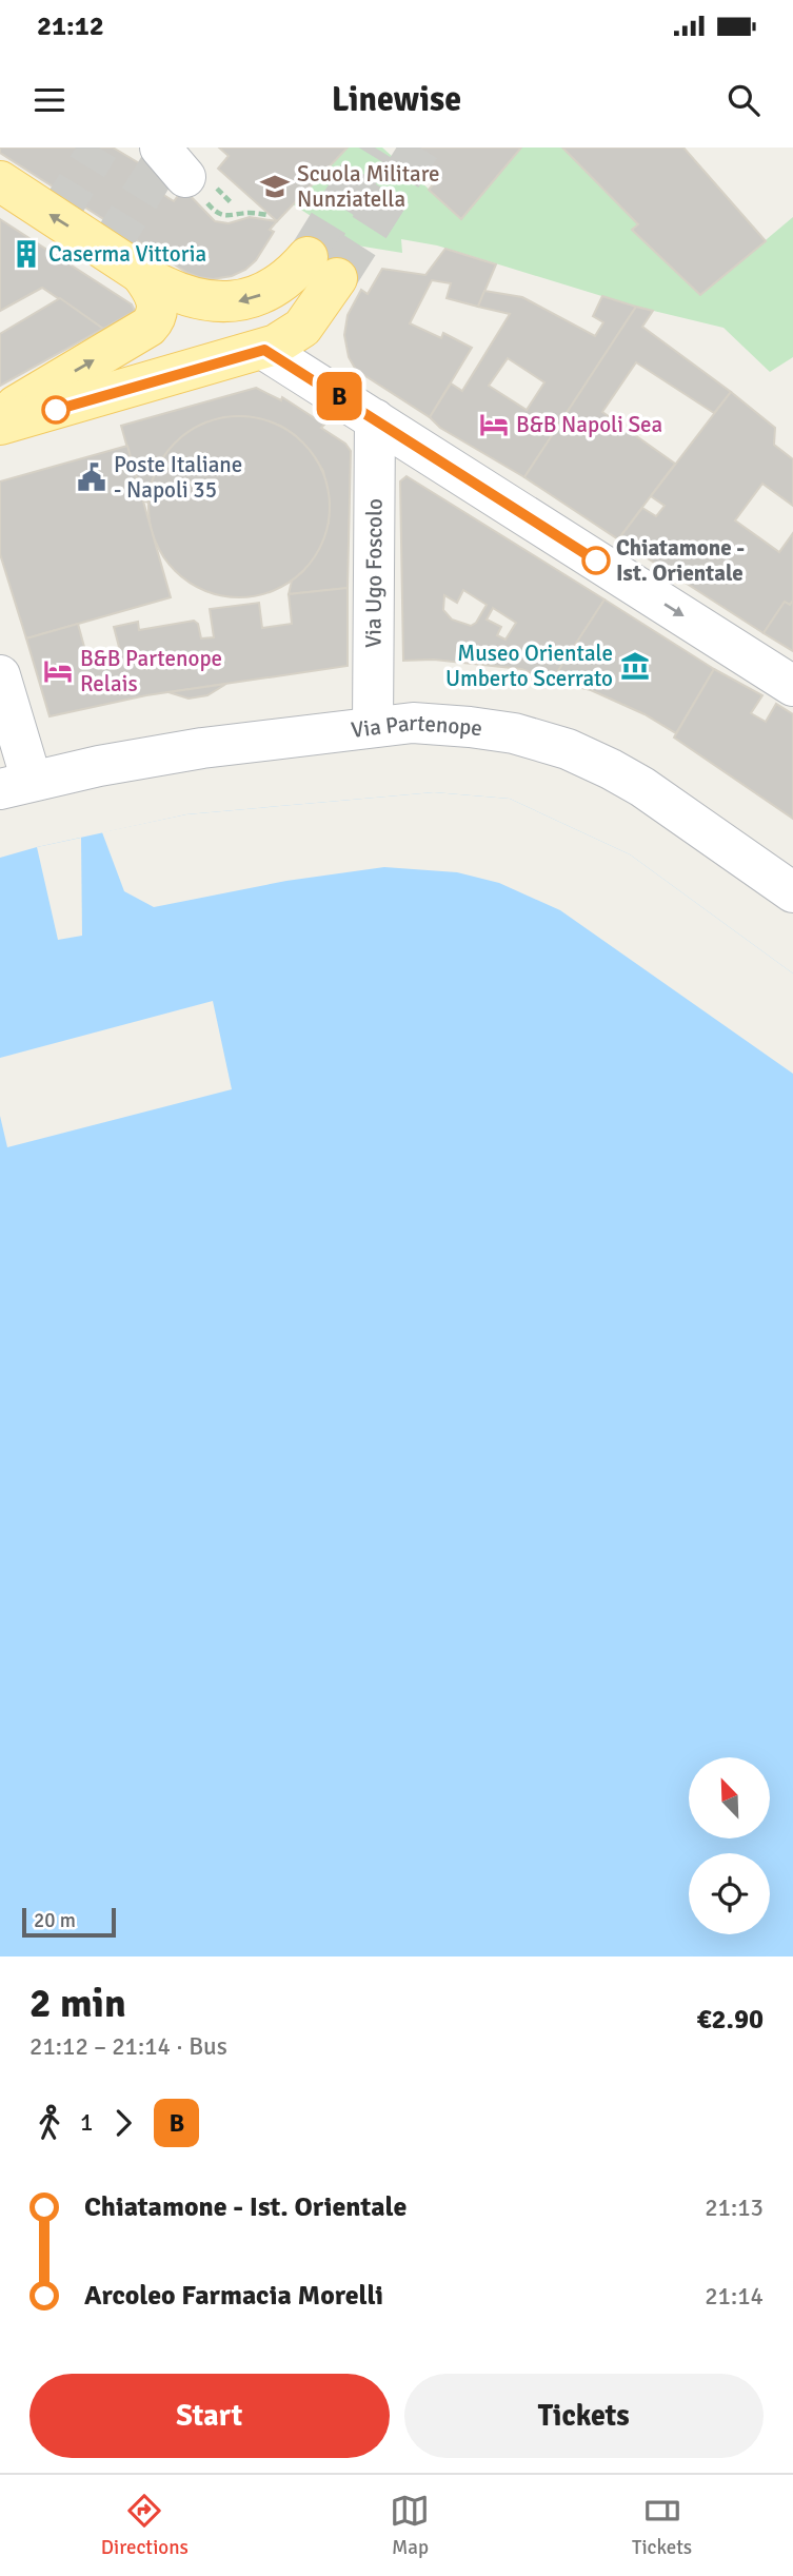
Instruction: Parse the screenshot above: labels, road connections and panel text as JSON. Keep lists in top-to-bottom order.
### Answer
{
  "streets": {
    "street": ["Via Ugo Foscolo", "Via Partenope"]
  },
  "crossings": [
    ["Via Ugo Foscolo", "Via Partenope"]
  ],
  "places": {
    "school or university": ["Scuola Militare Nunziatella"],
    "building": ["Caserma Vittoria"],
    "hotel": ["B&B Napoli Sea", "B&B Partenope Relais"],
    "public building": ["Poste Italiane - Napoli 35"],
    "other": ["Chiatamone - Ist. Orientale"],
    "museum": ["Museo Orientale Umberto Scerrato"]
  },
  "lines": ["bus line B"],
  "scale_bar": "20 m",
  "north": "top left",
  "page": {
    "status": "21:12",
    "header": "Linewise",
    "on_map": "B",
    "scale": "20 m",
    "heading": ["2 min", "21:12 – 21:14 · Bus", "€2.90"],
    "legs": ["1", "B"],
    "list": [
      {
        "name": "Chiatamone - Ist. Orientale",
        "value": "21:13"
      },
      {
        "name": "Arcoleo Farmacia Morelli",
        "value": "21:14"
      }
    ],
    "buttons": ["Start", "Tickets"],
    "tabs": ["Directions", "Map", "Tickets"]
  }
}
